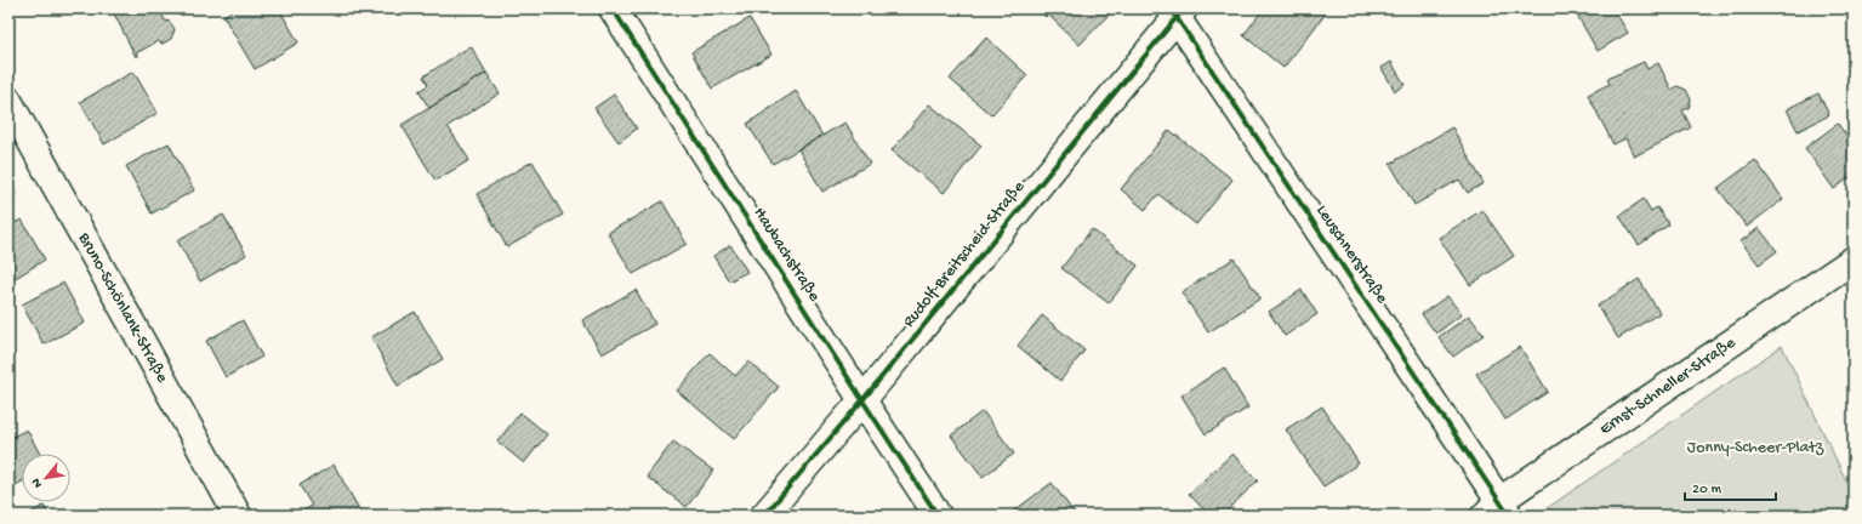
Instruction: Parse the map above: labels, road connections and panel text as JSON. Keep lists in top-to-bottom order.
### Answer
{
  "streets": {
    "street": [
      "Haubachstraße",
      "Rudolf-Breitscheid-Straße",
      "Leuschnerstraße",
      "Bruno-Schönlank-Straße",
      "Ernst-Schneller-Straße"
    ]
  },
  "crossings": [
    ["Haubachstraße", "Rudolf-Breitscheid-Straße"],
    ["Rudolf-Breitscheid-Straße", "Leuschnerstraße"],
    ["Leuschnerstraße", "Ernst-Schneller-Straße"]
  ],
  "parks": ["Jonny-Scheer-Platz"],
  "scale_bar": "20 m",
  "north": "bottom left"
}
